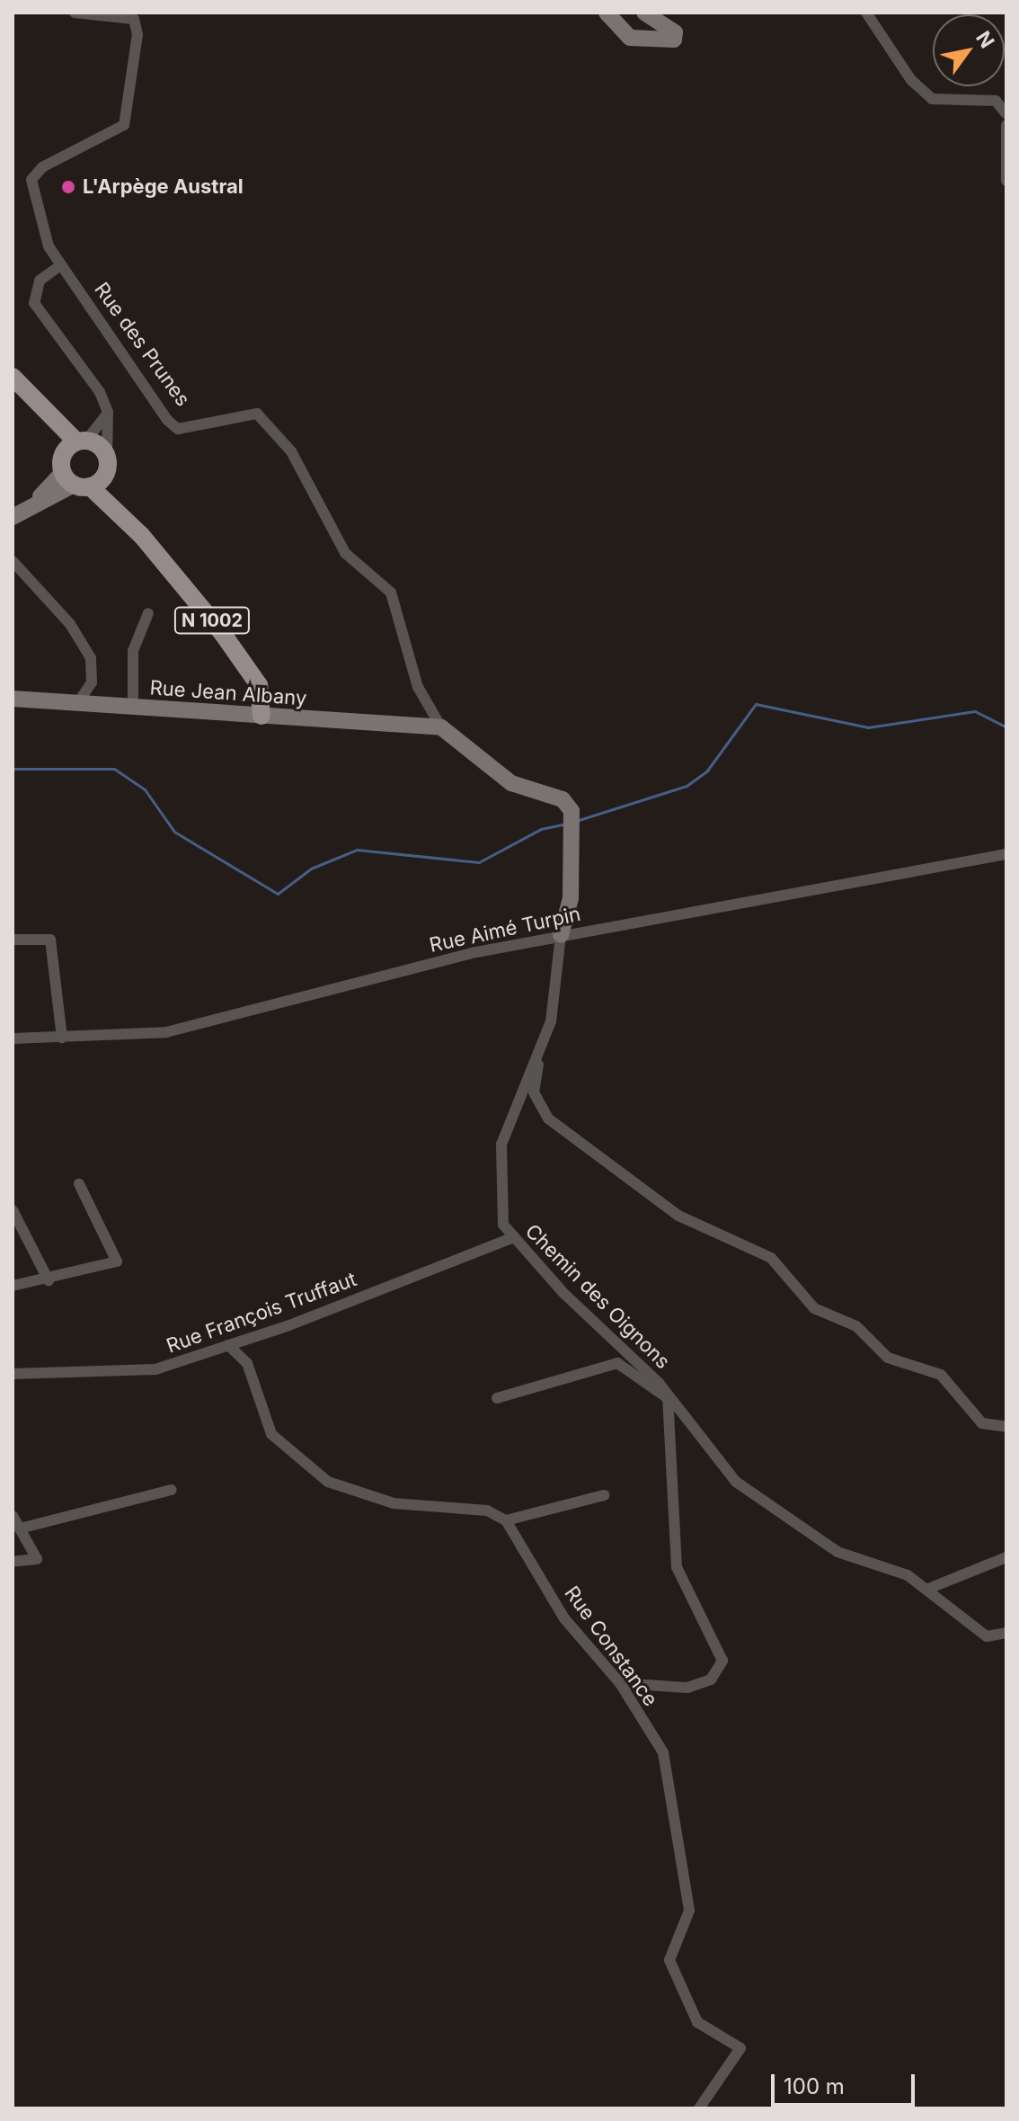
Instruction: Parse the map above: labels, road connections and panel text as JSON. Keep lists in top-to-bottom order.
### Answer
{
  "streets": {
    "main road": ["N 1002"],
    "street": [
      "Rue des Prunes",
      "Rue Jean Albany",
      "Rue Aimé Turpin",
      "Chemin des Oignons",
      "Rue François Truffaut",
      "Rue Constance"
    ]
  },
  "crossings": [
    ["Rue des Prunes", "Rue Jean Albany"],
    ["Rue des Prunes", "Rue Aimé Turpin"],
    ["Rue des Prunes", "Chemin des Oignons"],
    ["N 1002", "Rue Jean Albany"],
    ["Rue Aimé Turpin", "Chemin des Oignons"],
    ["Chemin des Oignons", "Rue François Truffaut"]
  ],
  "places": ["L'Arpège Austral"],
  "scale_bar": "100 m",
  "north": "top right"
}
